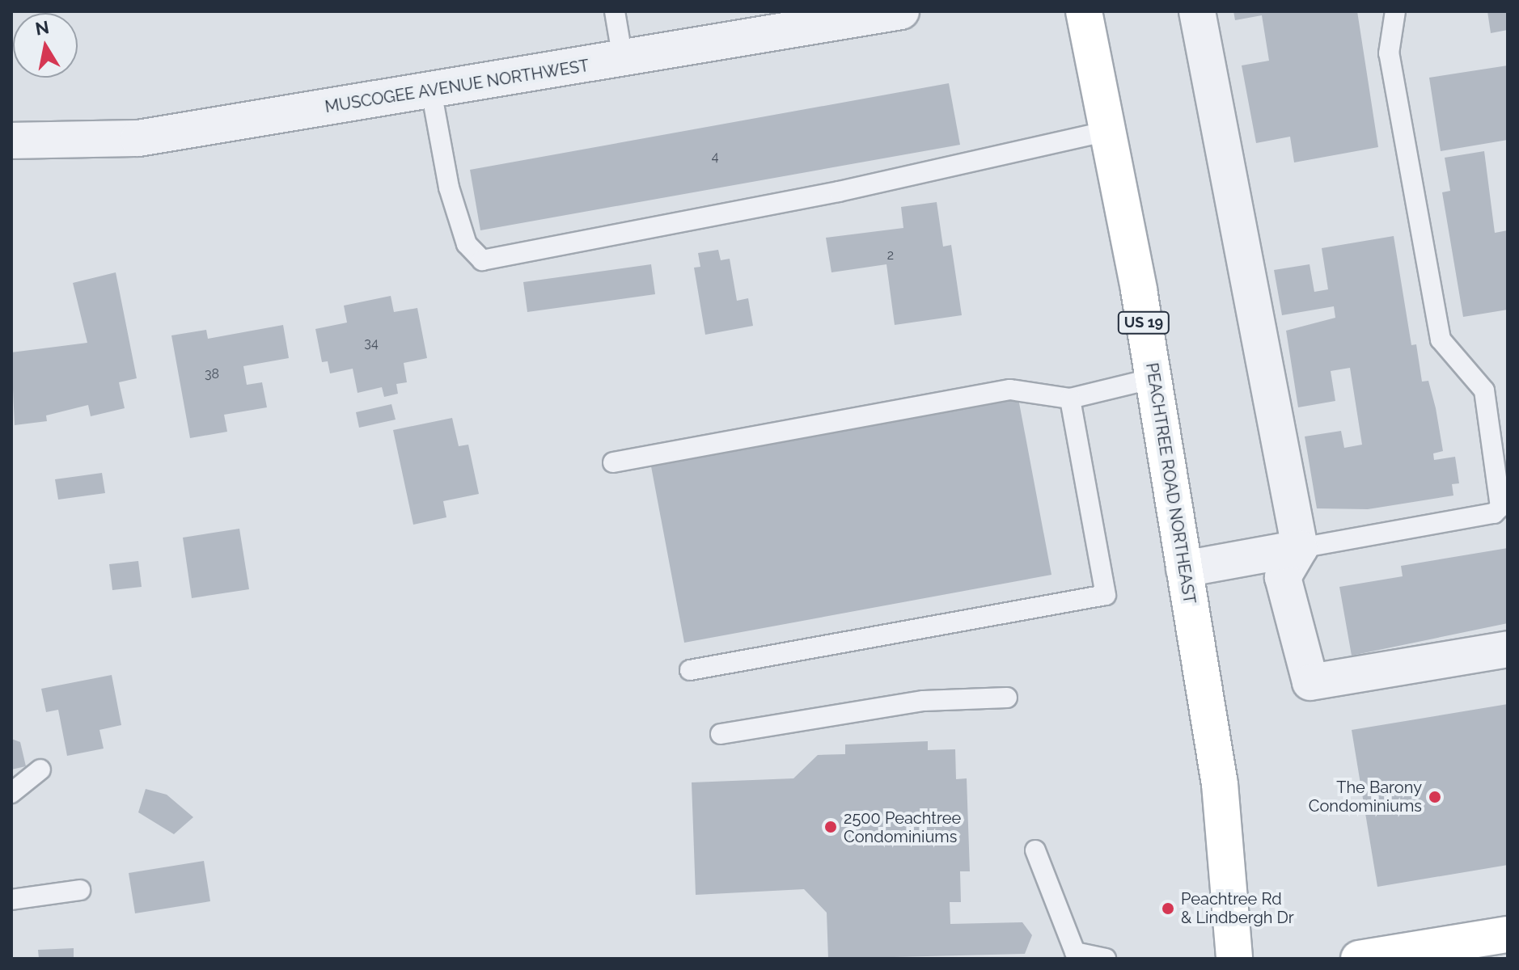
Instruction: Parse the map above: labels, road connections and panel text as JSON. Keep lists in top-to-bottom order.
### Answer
{
  "streets": {
    "main road": ["US 19", "PEACHTREE ROAD NORTHEAST"],
    "street": ["MUSCOGEE AVENUE NORTHWEST"]
  },
  "places": ["The Barony Condominiums", "2500 Peachtree Condominiums", "Peachtree Rd & Lindbergh Dr"],
  "house_numbers": [
    "4",
    "2",
    "34",
    "38"
  ],
  "north": "top"
}
